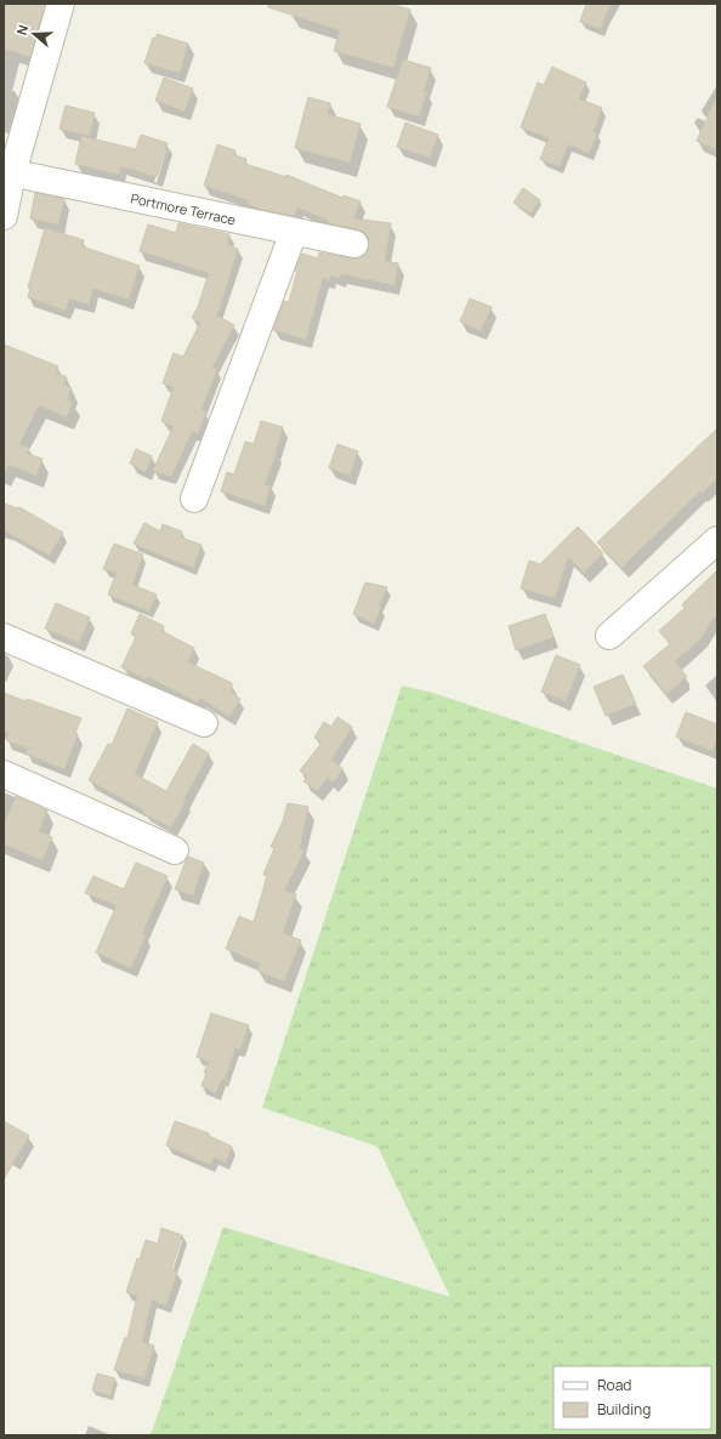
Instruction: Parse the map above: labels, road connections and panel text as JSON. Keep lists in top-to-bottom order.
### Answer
{
  "streets": {
    "street": ["Portmore Terrace"]
  },
  "legend": ["Road", "Building"],
  "north": "left"
}
